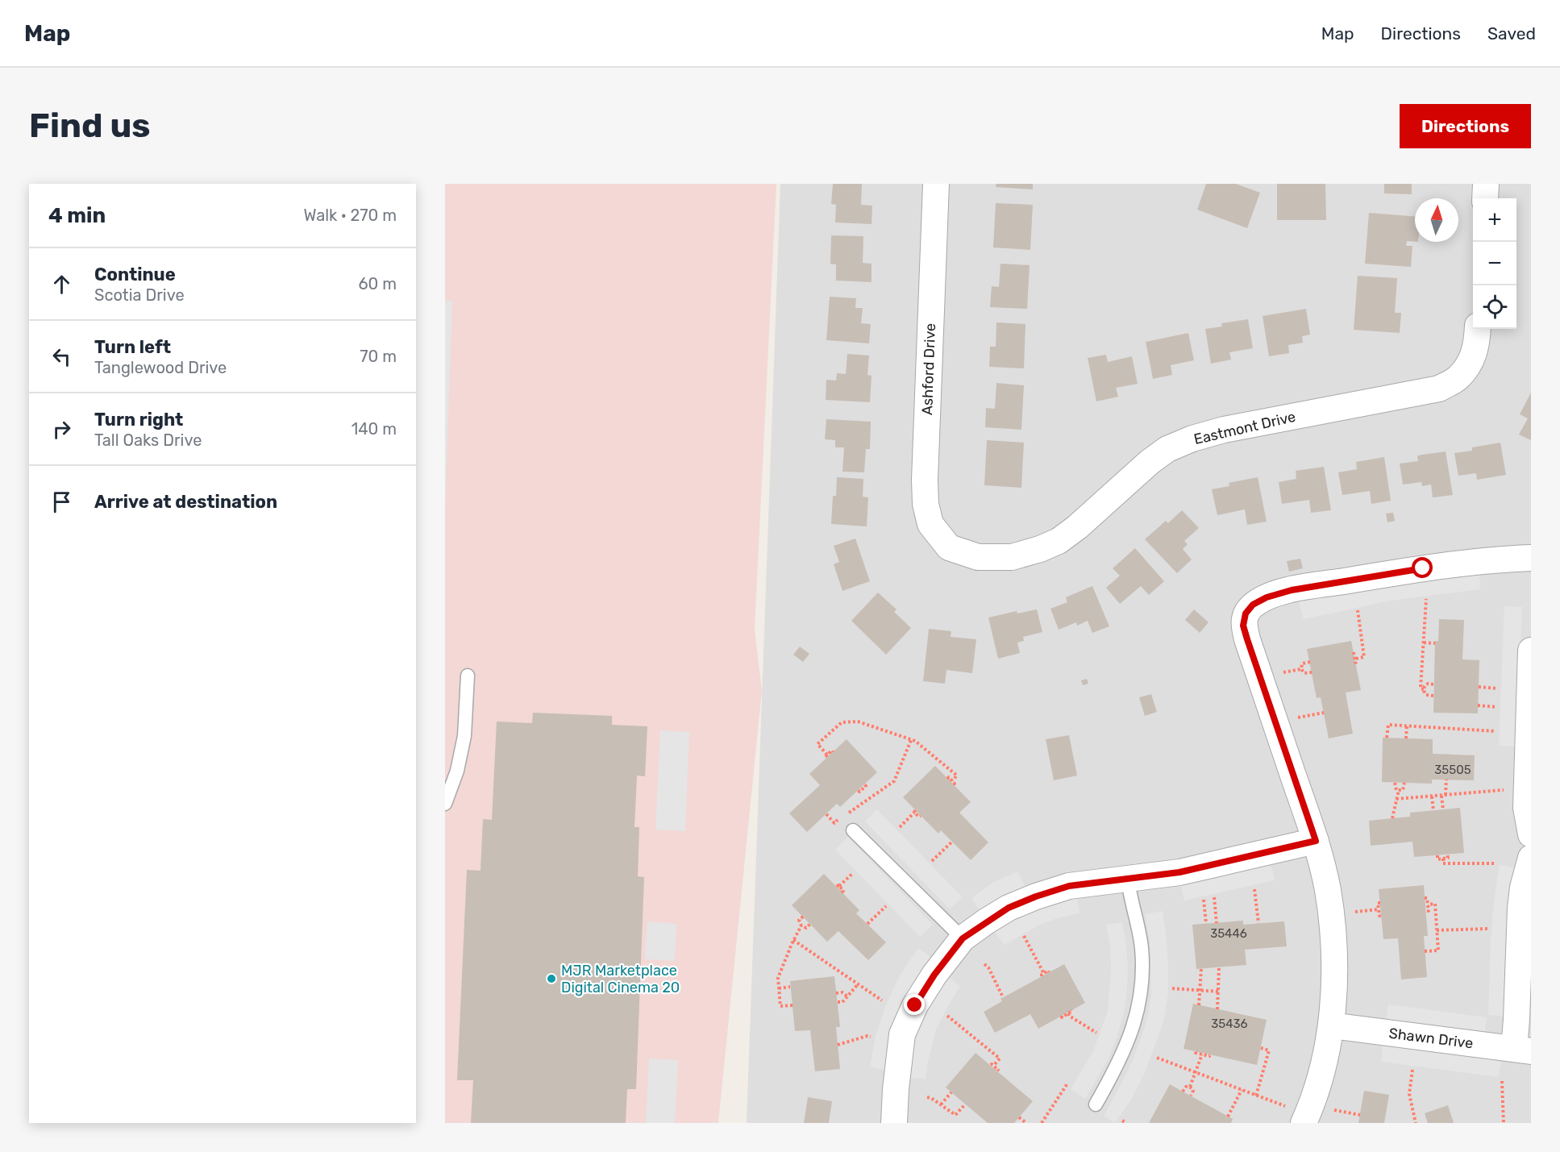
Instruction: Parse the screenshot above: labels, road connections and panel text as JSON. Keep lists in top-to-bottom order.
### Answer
{
  "streets": {
    "street": ["Ashford Drive", "Eastmont Drive", "Shawn Drive"]
  },
  "crossings": [
    ["Ashford Drive", "Eastmont Drive"]
  ],
  "places": ["MJR Marketplace Digital Cinema 20"],
  "house_numbers": ["35505", "35446", "35436"],
  "north": "top",
  "page": {
    "header": "Map",
    "nav": ["Map", "Directions", "Saved"],
    "buttons": "Directions",
    "title": "Find us",
    "heading": ["4 min", "Walk · 270 m"],
    "map_buttons": ["+", "−"],
    "list": [
      ["Continue", "Scotia Drive", "60 m"],
      ["Turn left", "Tanglewood Drive", "70 m"],
      ["Turn right", "Tall Oaks Drive", "140 m"],
      "Arrive at destination"
    ]
  }
}
